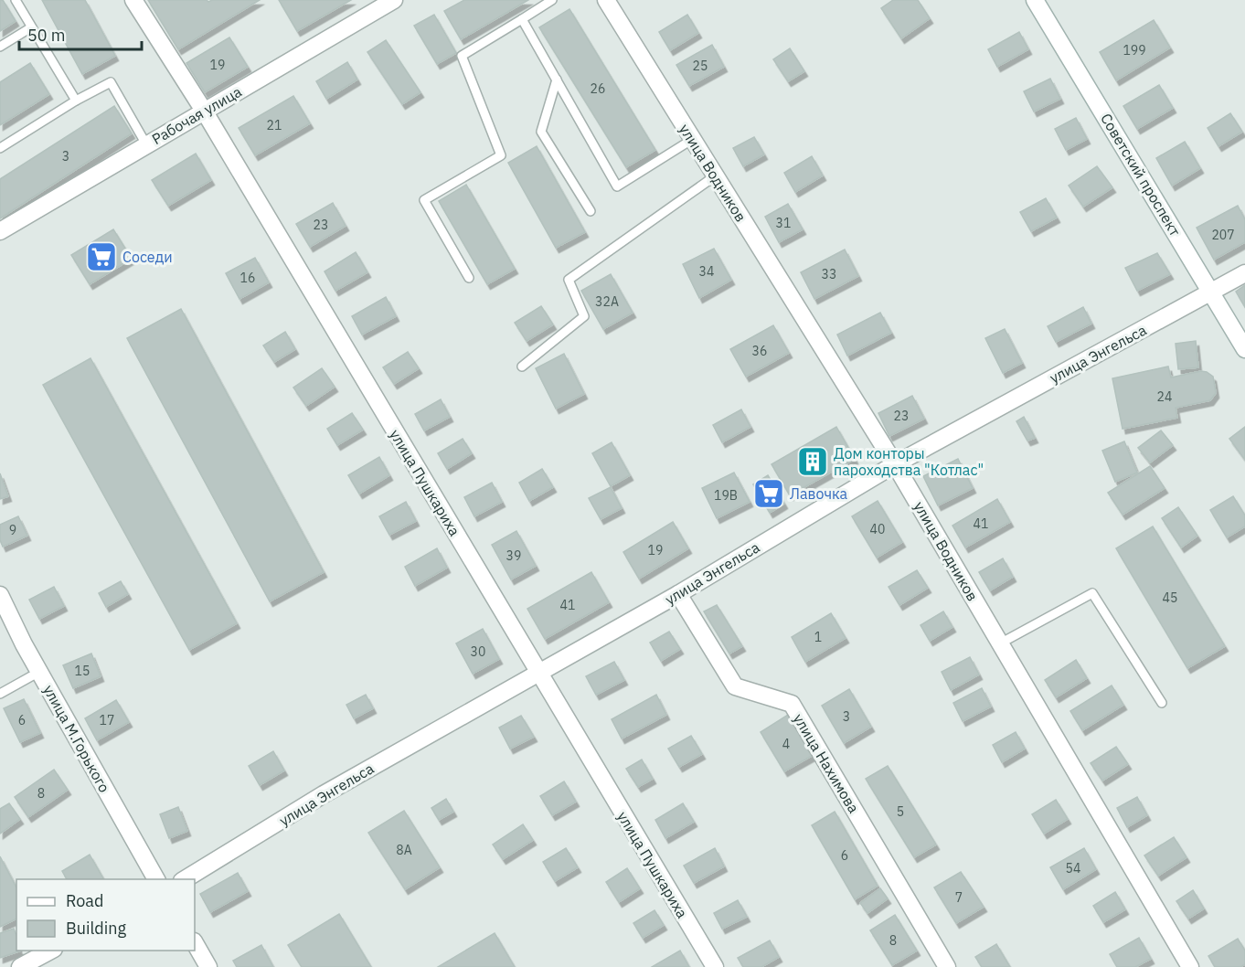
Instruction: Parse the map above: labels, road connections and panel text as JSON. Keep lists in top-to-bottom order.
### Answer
{
  "streets": {
    "street": [
      "Рабочая улица",
      "улица Водников",
      "Советский проспект",
      "улица Энгельса",
      "улица Пушкариха",
      "улица М.Горького",
      "улица Нахимова"
    ]
  },
  "crossings": [
    ["Рабочая улица", "улица Пушкариха"],
    ["улица Водников", "улица Энгельса"],
    ["Советский проспект", "улица Энгельса"],
    ["улица Энгельса", "улица Пушкариха"],
    ["улица Энгельса", "улица Нахимова"]
  ],
  "places": {
    "supermarket": ["Соседи", "Лавочка"],
    "building": ["Дом конторы пароходства \"Котлас\""]
  },
  "house_numbers": [
    "199",
    "19",
    "25",
    "26",
    "21",
    "3",
    "31",
    "23",
    "207",
    "34",
    "33",
    "16",
    "32А",
    "36",
    "24",
    "23",
    "19В",
    "41",
    "40",
    "9",
    "19",
    "39",
    "45",
    "41",
    "1",
    "30",
    "15",
    "3",
    "6",
    "17",
    "4",
    "8",
    "5",
    "8А",
    "6",
    "54",
    "7",
    "8"
  ],
  "legend": ["Road", "Building"],
  "scale_bar": "50 m"
}
